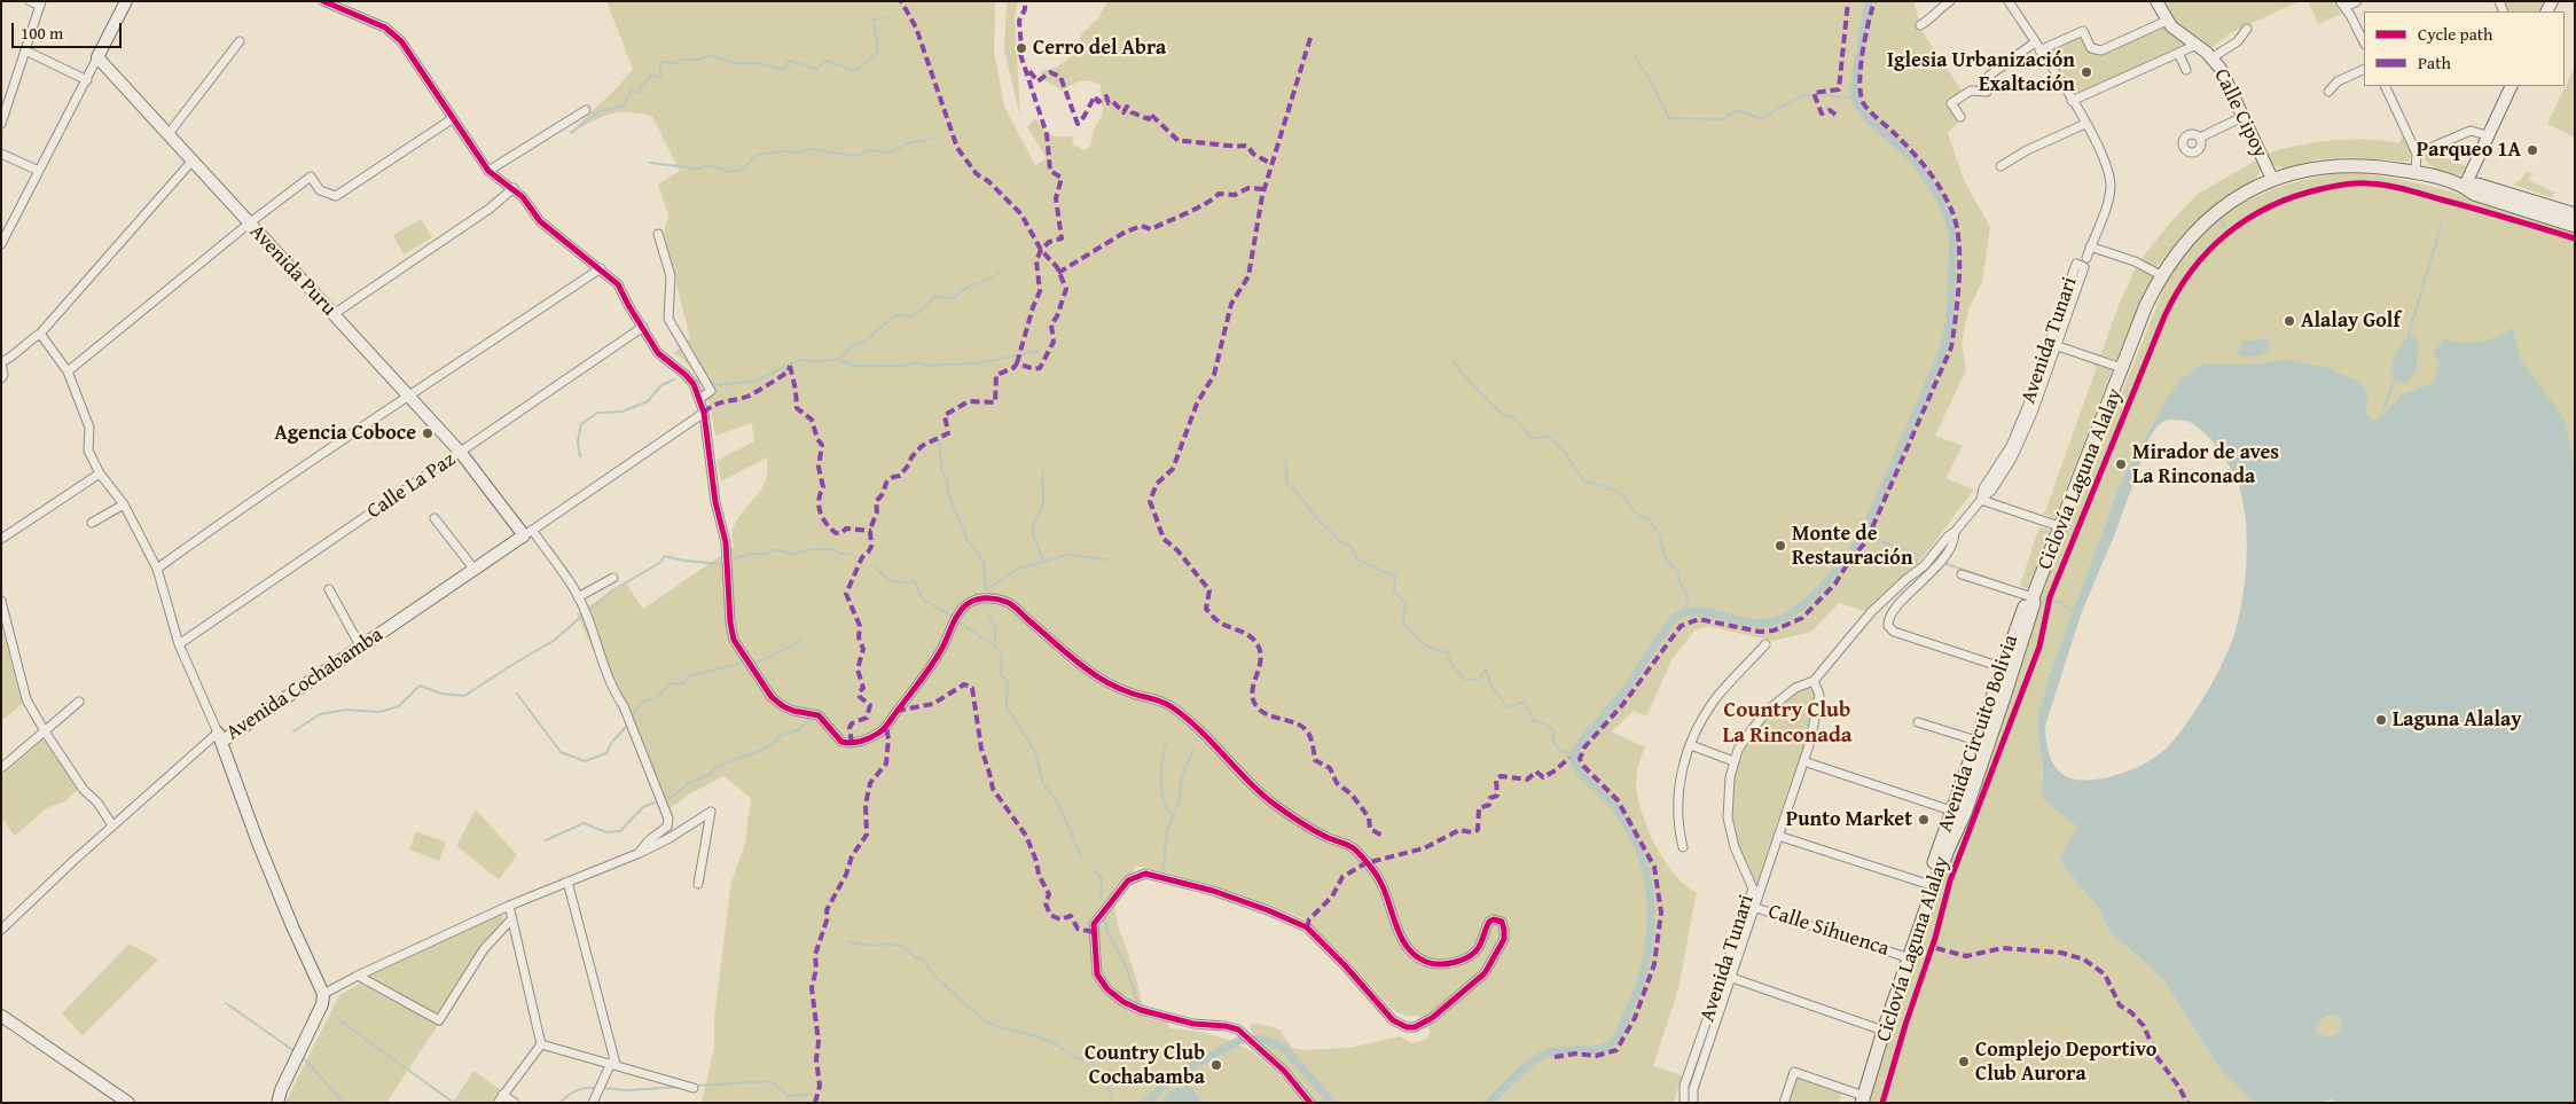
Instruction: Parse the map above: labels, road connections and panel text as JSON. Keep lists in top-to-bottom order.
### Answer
{
  "streets": {
    "main road": ["Avenida Circuito Bolivia"],
    "street": [
      "Calle Cipoy",
      "Avenida Puru",
      "Avenida Tunari",
      "Calle La Paz",
      "Avenida Cochabamba",
      "Calle Sihuenca"
    ],
    "cycle path": ["Ciclovía Laguna Alalay"]
  },
  "crossings": [
    ["Calle Cipoy", "Avenida Circuito Bolivia"],
    ["Avenida Puru", "Calle La Paz"],
    ["Avenida Puru", "Avenida Cochabamba"],
    ["Avenida Tunari", "Avenida Circuito Bolivia"],
    ["Avenida Tunari", "Calle Sihuenca"],
    ["Avenida Circuito Bolivia", "Calle Sihuenca"]
  ],
  "districts": ["Country Club La Rinconada"],
  "places": [
    "Cerro del Abra",
    "Iglesia Urbanización Exaltación",
    "Parqueo 1A",
    "Alalay Golf",
    "Agencia Coboce",
    "Mirador de aves La Rinconada",
    "Monte de Restauración",
    "Laguna Alalay",
    "Punto Market",
    "Complejo Deportivo Club Aurora",
    "Country Club Cochabamba"
  ],
  "legend": ["Cycle path", "Path"],
  "scale_bar": "100 m"
}
